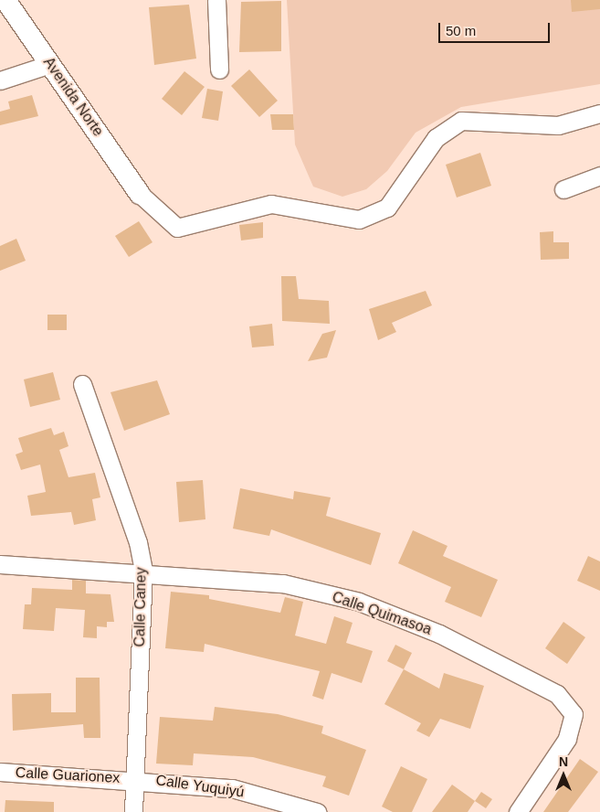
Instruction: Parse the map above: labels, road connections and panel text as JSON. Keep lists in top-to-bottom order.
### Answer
{
  "streets": {
    "street": [
      "Avenida Norte",
      "Calle Caney",
      "Calle Quimasoa",
      "Calle Guarionex",
      "Calle Yuquiyú"
    ]
  },
  "crossings": [
    ["Calle Caney", "Calle Quimasoa"],
    ["Calle Caney", "Calle Guarionex"],
    ["Calle Caney", "Calle Yuquiyú"],
    ["Calle Guarionex", "Calle Yuquiyú"]
  ],
  "scale_bar": "50 m",
  "north": "top"
}
